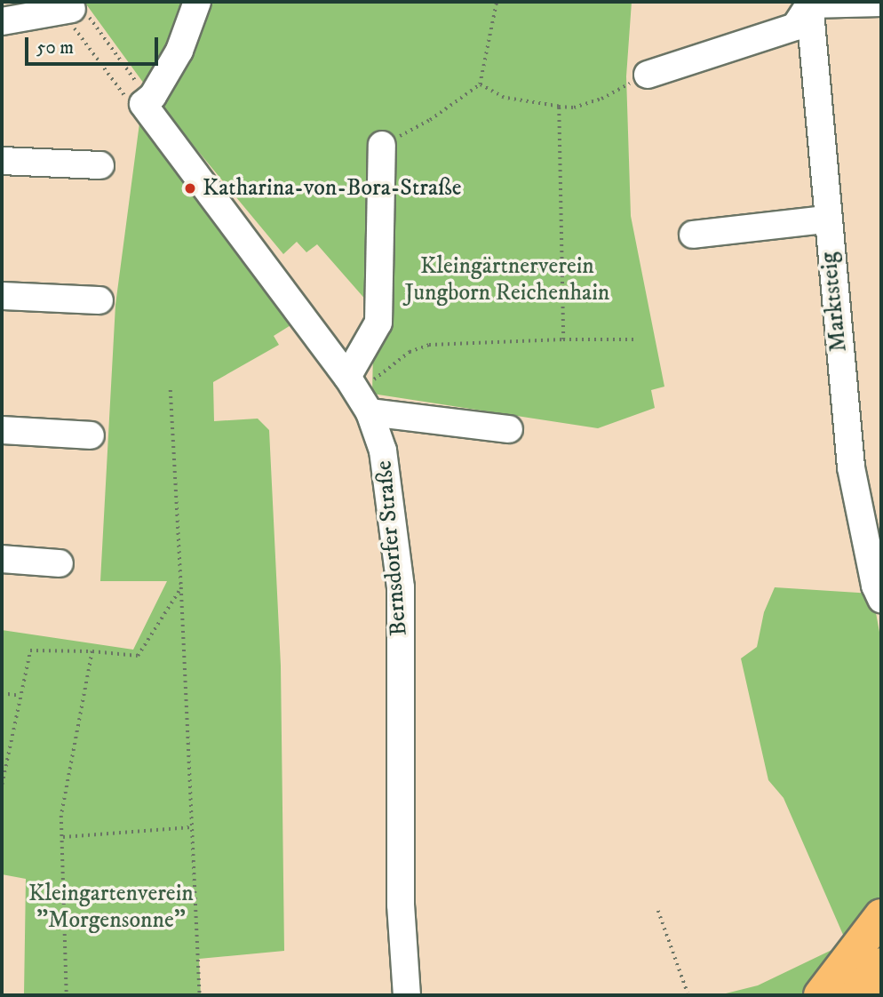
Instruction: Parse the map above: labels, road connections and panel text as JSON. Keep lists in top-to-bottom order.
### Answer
{
  "streets": {
    "street": ["Marktsteig", "Bernsdorfer Straße"]
  },
  "parks": ["Kleingärtnerverein Jungborn Reichenhain", "Kleingartenverein \"Morgensonne\""],
  "places": ["Katharina-von-Bora-Straße"],
  "scale_bar": "50 m"
}
